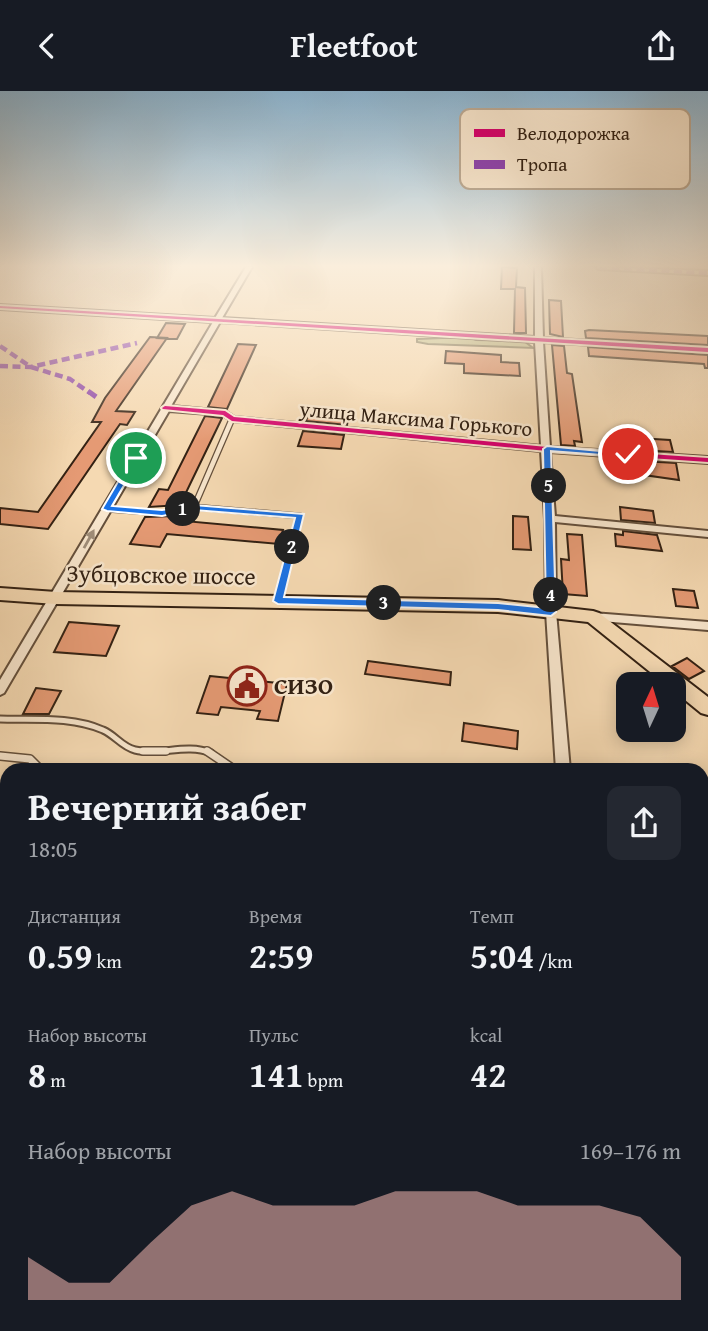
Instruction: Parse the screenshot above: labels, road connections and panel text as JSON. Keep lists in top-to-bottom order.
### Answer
{
  "streets": {
    "main road": ["Зубцовское шоссе"],
    "street": ["улица Максима Горького"]
  },
  "places": {
    "public building": ["СИЗО"]
  },
  "legend": ["Велодорожка", "Тропа"],
  "north": "top",
  "page": {
    "header": "Fleetfoot",
    "pins": [
      "5",
      "1",
      "2",
      "4",
      "3"
    ],
    "heading": ["Вечерний забег", "18:05"],
    "stats": [
      ["Дистанция", "0.59 km"],
      ["Время", "2:59"],
      ["Темп", "5:04 /km"],
      ["Набор высоты", "8 m"],
      ["Пульс", "141 bpm"],
      ["kcal", "42"]
    ],
    "chart": ["Набор высоты", "169–176 m"]
  }
}
